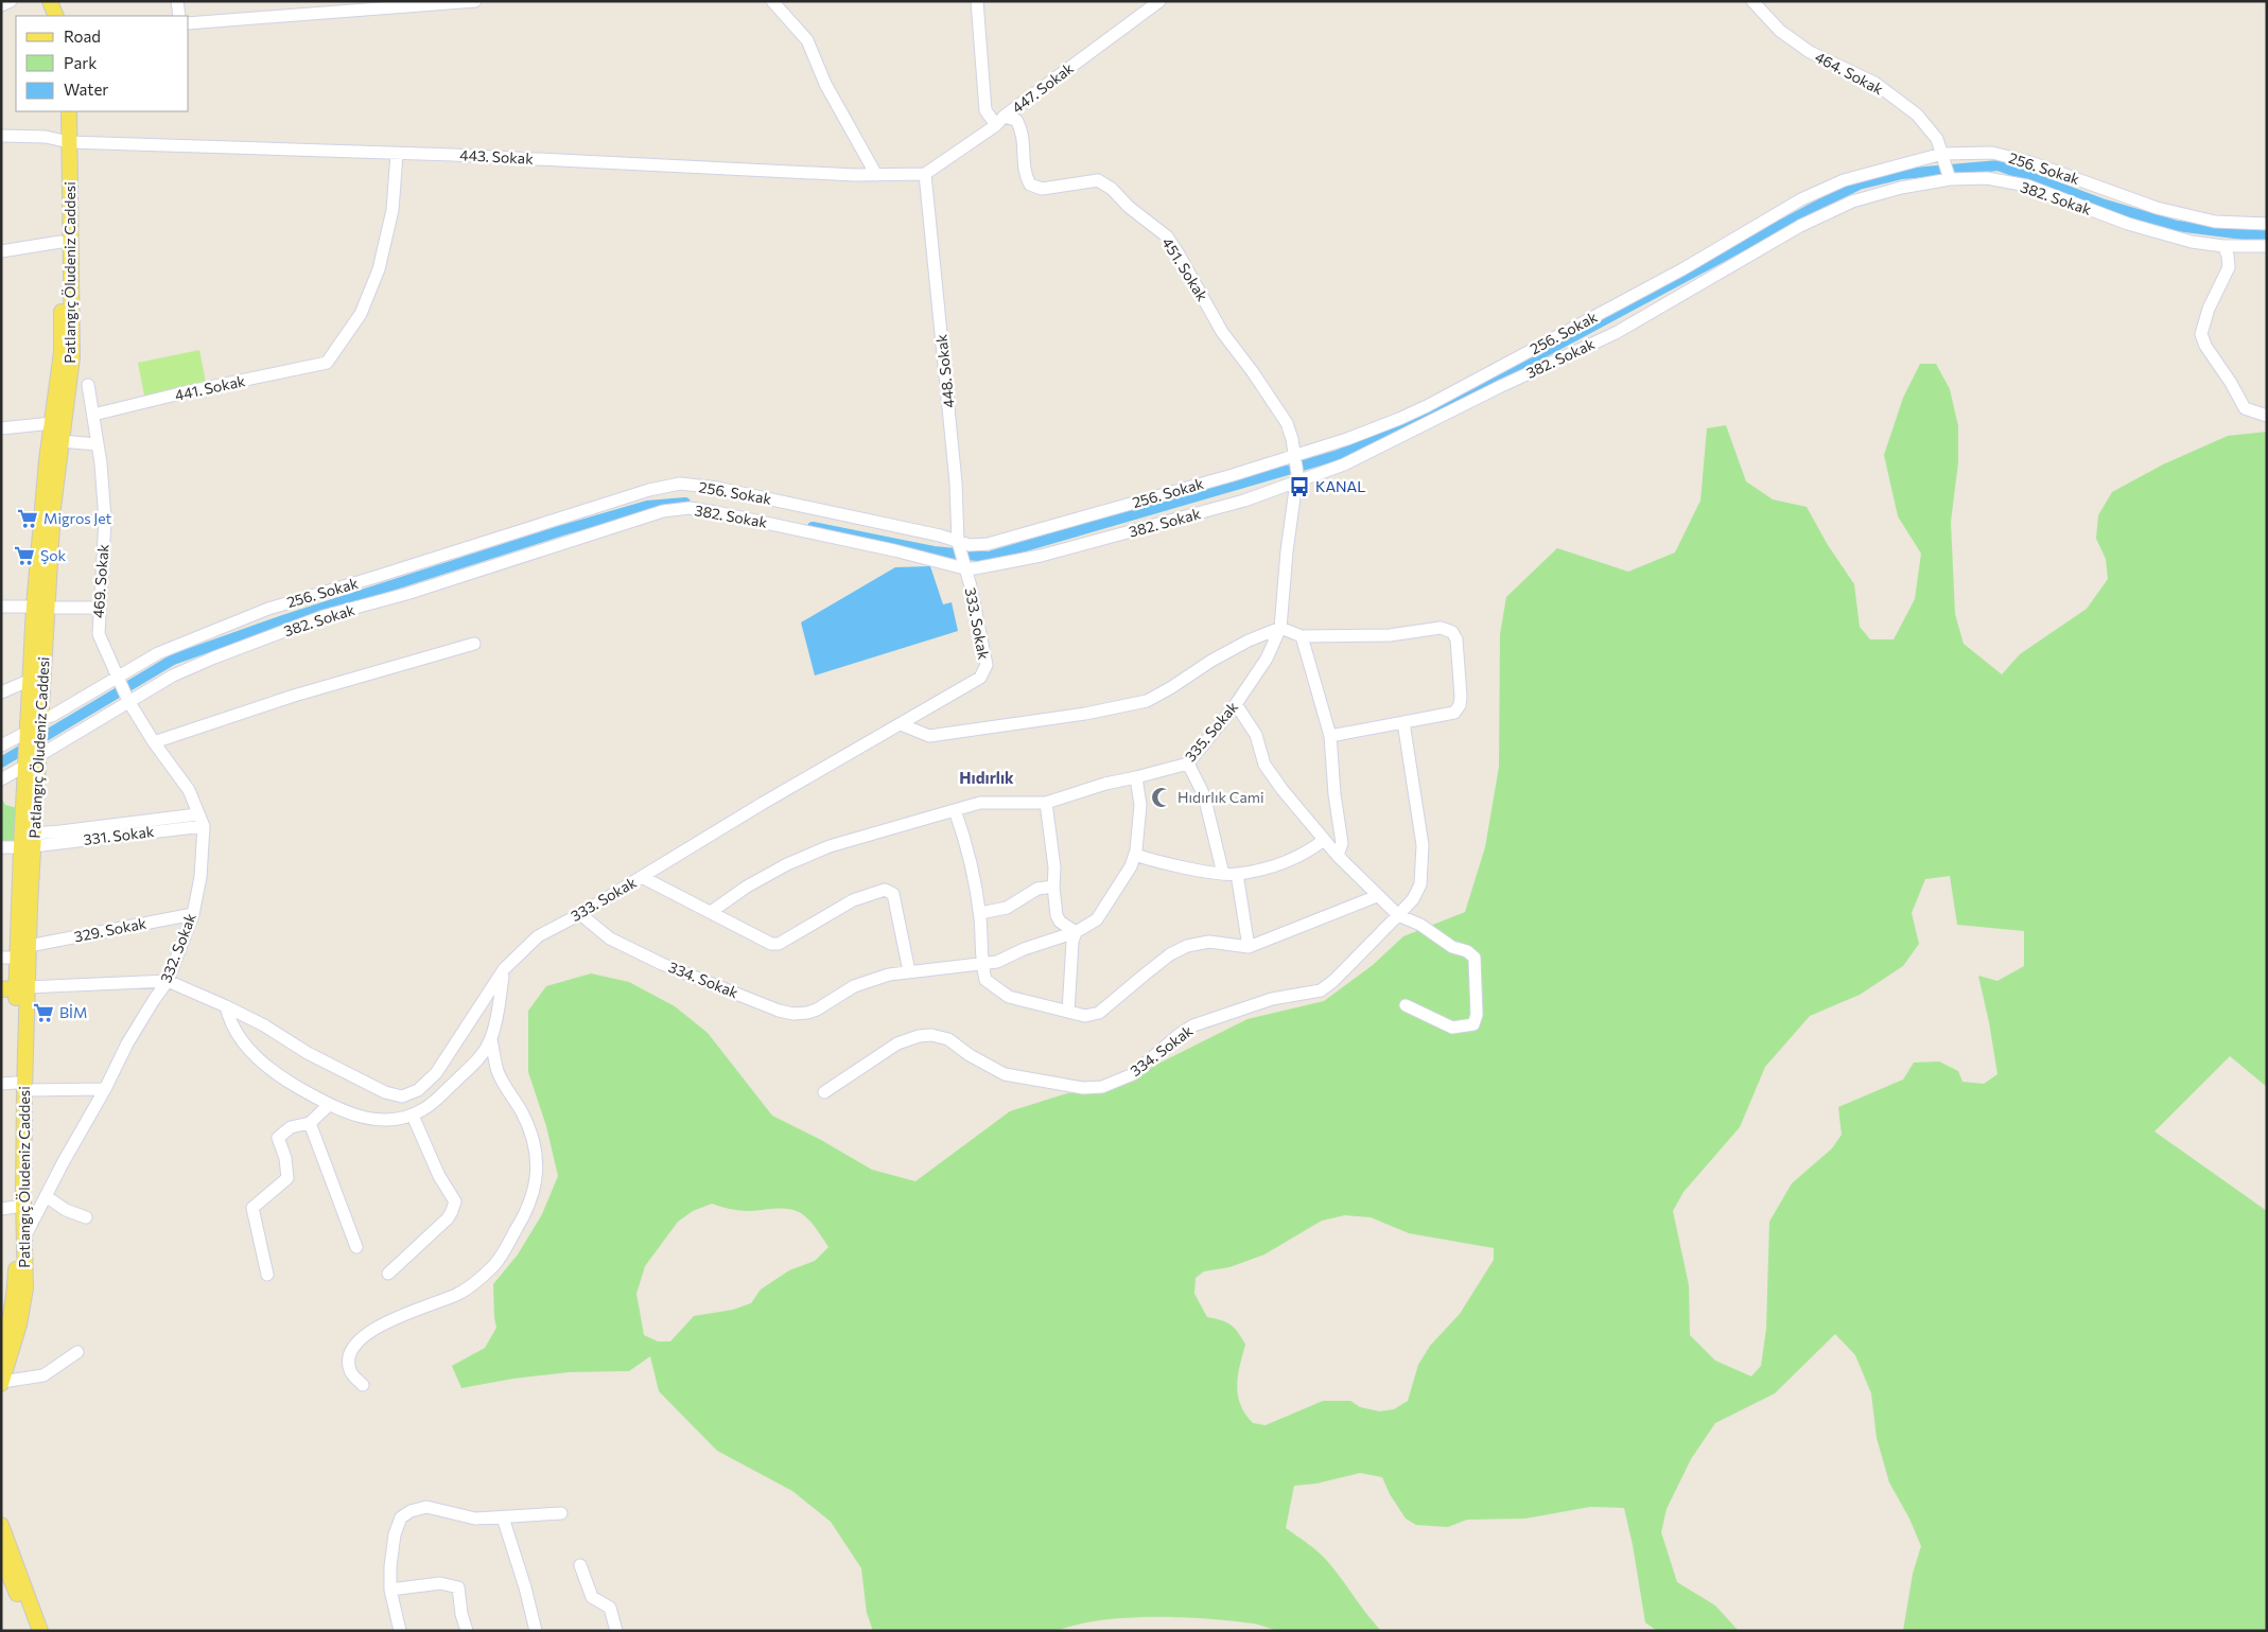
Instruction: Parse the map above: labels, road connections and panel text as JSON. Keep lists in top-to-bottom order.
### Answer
{
  "streets": {
    "main road": ["Patlangıç Öludeniz Caddesi"],
    "street": [
      "464. Sokak",
      "447. Sokak",
      "443. Sokak",
      "256. Sokak",
      "382. Sokak",
      "451. Sokak",
      "448. Sokak",
      "441. Sokak",
      "469. Sokak",
      "333. Sokak",
      "335. Sokak",
      "331. Sokak",
      "329. Sokak",
      "332. Sokak",
      "334. Sokak"
    ]
  },
  "crossings": [
    ["464. Sokak", "256. Sokak"],
    ["464. Sokak", "382. Sokak"],
    ["447. Sokak", "443. Sokak"],
    ["447. Sokak", "451. Sokak"],
    ["447. Sokak", "448. Sokak"],
    ["443. Sokak", "Patlangıç Öludeniz Caddesi"],
    ["443. Sokak", "448. Sokak"],
    ["443. Sokak", "441. Sokak"],
    ["256. Sokak", "451. Sokak"],
    ["256. Sokak", "Patlangıç Öludeniz Caddesi"],
    ["256. Sokak", "448. Sokak"],
    ["256. Sokak", "469. Sokak"],
    ["382. Sokak", "451. Sokak"],
    ["382. Sokak", "Patlangıç Öludeniz Caddesi"],
    ["382. Sokak", "448. Sokak"],
    ["382. Sokak", "333. Sokak"],
    ["382. Sokak", "335. Sokak"],
    ["451. Sokak", "335. Sokak"],
    ["Patlangıç Öludeniz Caddesi", "331. Sokak"],
    ["Patlangıç Öludeniz Caddesi", "329. Sokak"],
    ["Patlangıç Öludeniz Caddesi", "332. Sokak"],
    ["448. Sokak", "333. Sokak"],
    ["441. Sokak", "469. Sokak"],
    ["333. Sokak", "332. Sokak"],
    ["333. Sokak", "334. Sokak"],
    ["331. Sokak", "332. Sokak"],
    ["329. Sokak", "332. Sokak"]
  ],
  "districts": ["Hıdırlık"],
  "places": {
    "bus stop": ["KANAL"],
    "supermarket": ["Migros Jet", "Şok", "BİM"],
    "mosque": ["Hıdırlık Cami"]
  },
  "legend": ["Road", "Park", "Water"]
}
